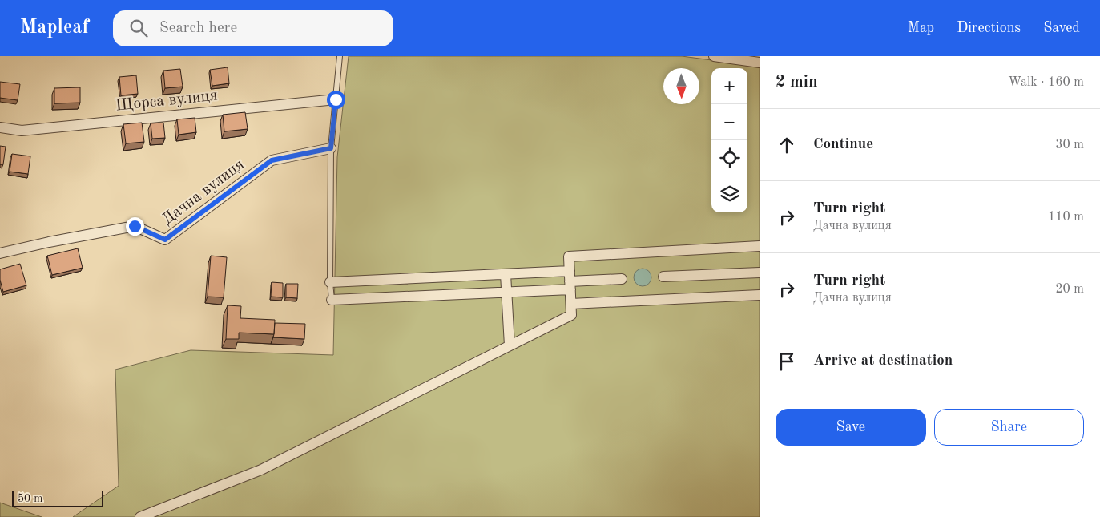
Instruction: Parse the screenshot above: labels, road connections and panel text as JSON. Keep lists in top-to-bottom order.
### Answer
{
  "streets": {
    "street": ["Щорса вулиця", "Дачна вулиця"]
  },
  "scale_bar": "50 m",
  "north": "bottom",
  "page": {
    "header": "Mapleaf",
    "search": "Search here",
    "nav": ["Map", "Directions", "Saved"],
    "heading": ["2 min", "Walk · 160 m"],
    "map_buttons": ["+", "−"],
    "list": [
      ["Continue", "30 m"],
      ["Turn right", "Дачна вулиця", "110 m"],
      ["Turn right", "Дачна вулиця", "20 m"],
      "Arrive at destination"
    ],
    "buttons": ["Save", "Share"],
    "scale": "50 m"
  }
}
